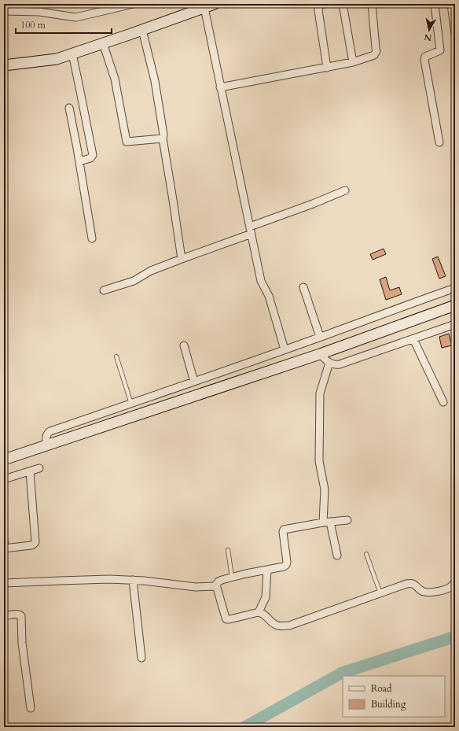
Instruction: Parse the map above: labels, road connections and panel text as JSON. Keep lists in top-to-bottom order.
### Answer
{
  "legend": ["Road", "Building"],
  "scale_bar": "100 m",
  "north": "bottom"
}
